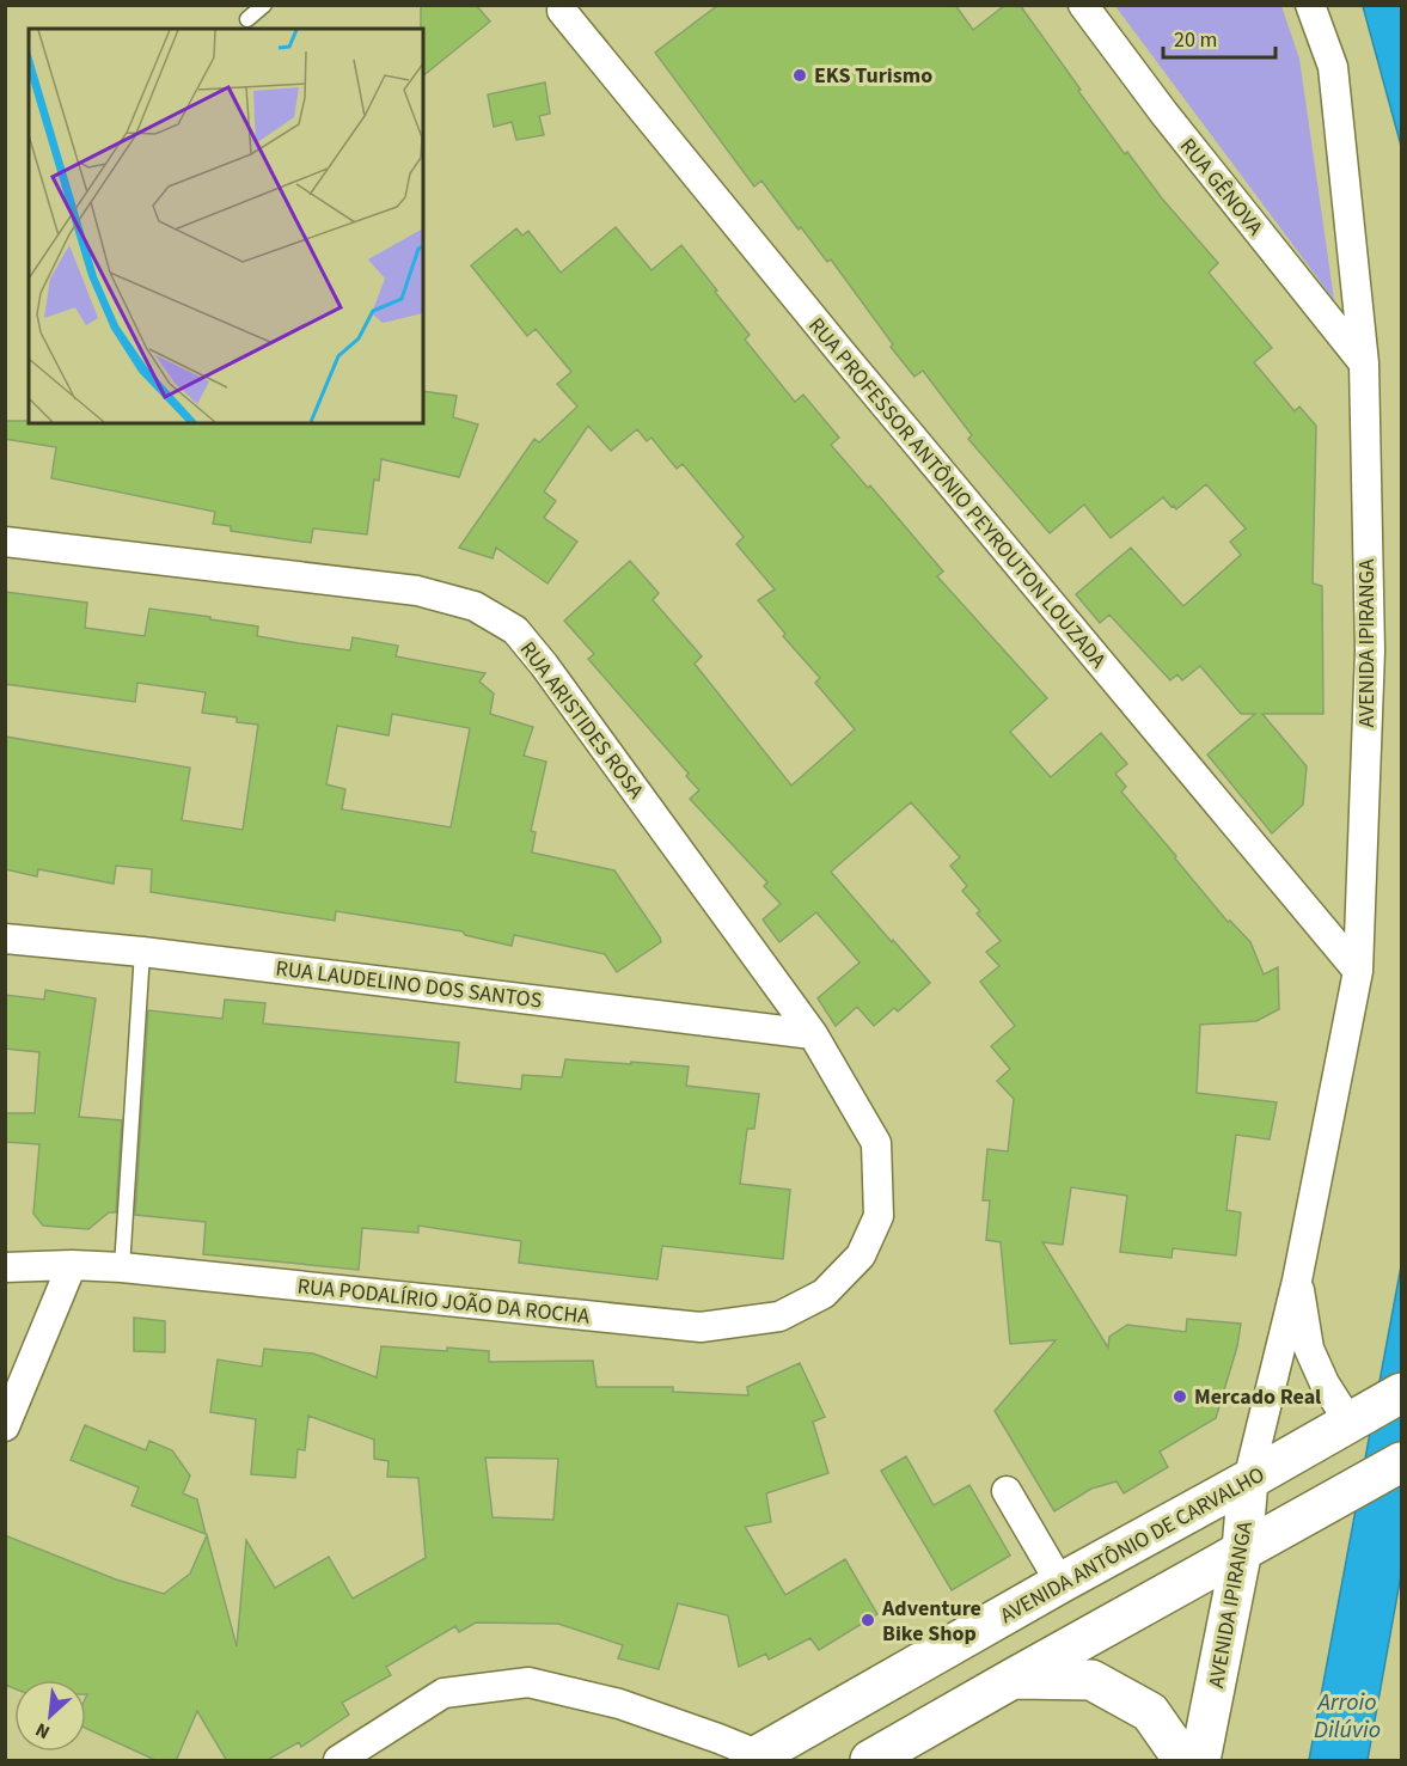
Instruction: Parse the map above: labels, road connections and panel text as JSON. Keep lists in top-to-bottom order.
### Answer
{
  "streets": {
    "main road": ["AVENIDA IPIRANGA", "AVENIDA ANTÔNIO DE CARVALHO"],
    "street": [
      "RUA GÊNOVA",
      "RUA PROFESSOR ANTÔNIO PEYROUTON LOUZADA",
      "RUA ARISTIDES ROSA",
      "RUA LAUDELINO DOS SANTOS",
      "RUA PODALÍRIO JOÃO DA ROCHA"
    ]
  },
  "crossings": [
    ["RUA GÊNOVA", "AVENIDA IPIRANGA"],
    ["RUA PROFESSOR ANTÔNIO PEYROUTON LOUZADA", "AVENIDA IPIRANGA"],
    ["AVENIDA IPIRANGA", "AVENIDA ANTÔNIO DE CARVALHO"],
    ["RUA ARISTIDES ROSA", "RUA LAUDELINO DOS SANTOS"],
    ["RUA ARISTIDES ROSA", "RUA PODALÍRIO JOÃO DA ROCHA"]
  ],
  "water": ["Arroio Dilúvio"],
  "places": ["EKS Turismo", "Mercado Real", "Adventure Bike Shop"],
  "scale_bar": "20 m",
  "north": "bottom left"
}
